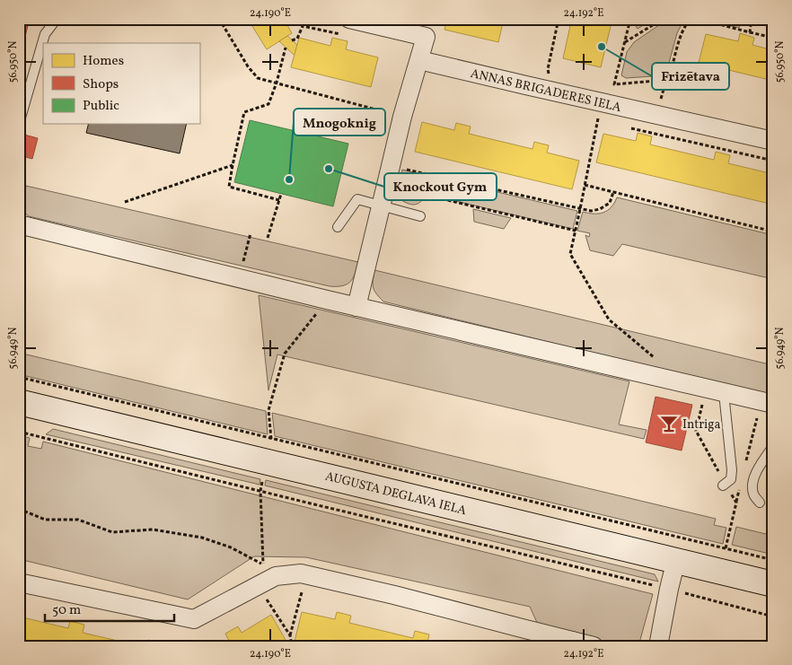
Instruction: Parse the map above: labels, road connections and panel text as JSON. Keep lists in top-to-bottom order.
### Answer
{
  "streets": {
    "main road": ["AUGUSTA DEGLAVA IELA"],
    "street": ["ANNAS BRIGADERES IELA"]
  },
  "places": {
    "other": ["Frizētava", "Knockout Gym", "Mnogoknig"],
    "bar": ["Intriga"]
  },
  "legend": ["Homes", "Shops", "Public"],
  "scale_bar": "50 m",
  "coordinates": [
    "24.190°E",
    "24.192°E",
    "56.950°N",
    "56.949°N"
  ]
}
